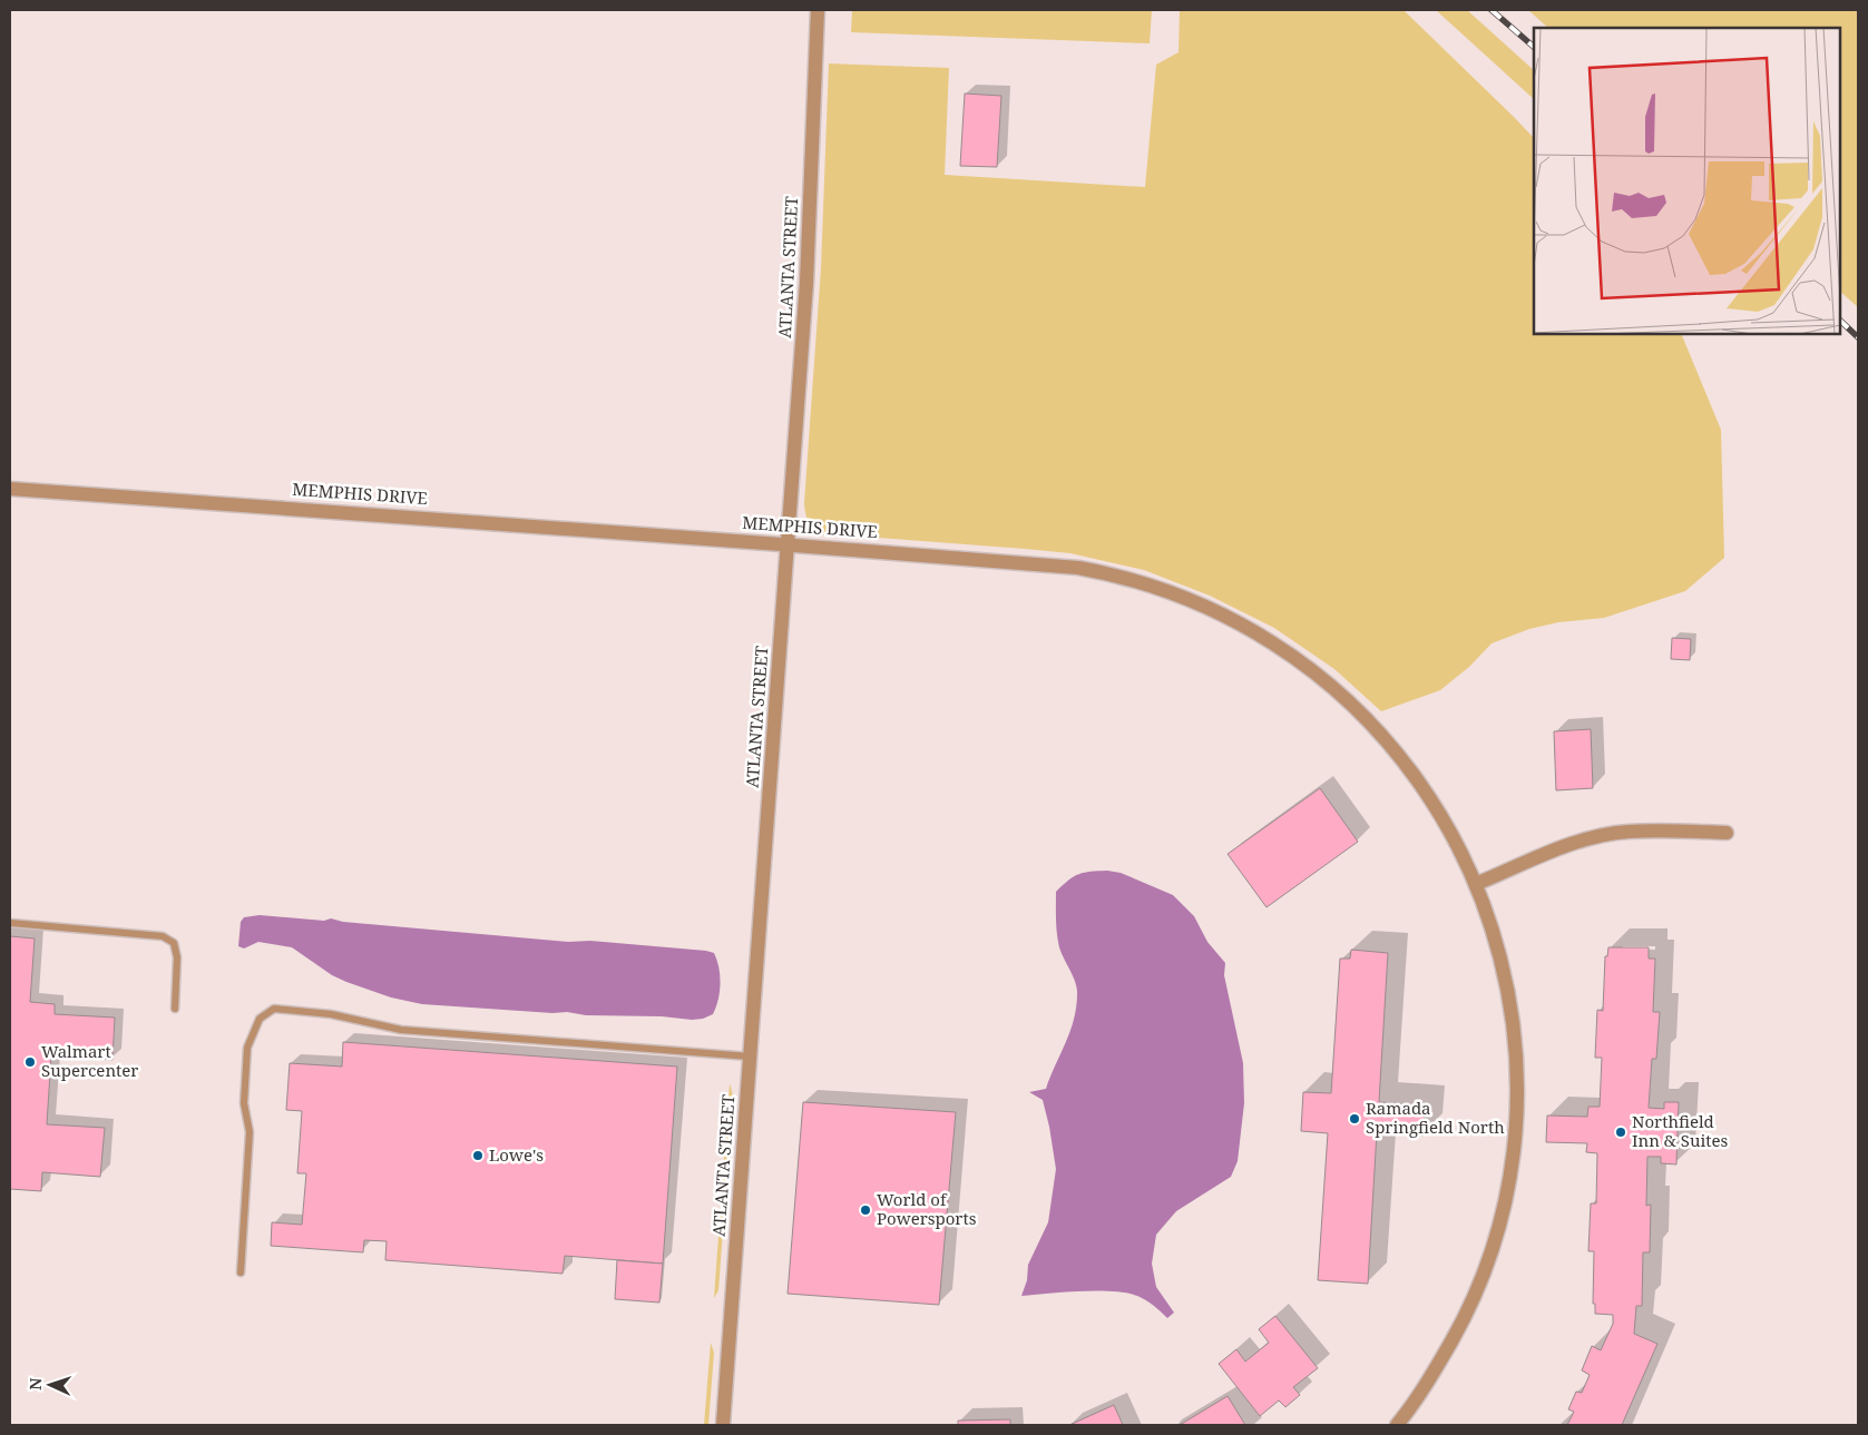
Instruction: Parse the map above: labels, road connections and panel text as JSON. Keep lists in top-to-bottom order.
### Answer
{
  "streets": {
    "street": ["ATLANTA STREET", "MEMPHIS DRIVE"]
  },
  "crossings": [
    ["ATLANTA STREET", "MEMPHIS DRIVE"]
  ],
  "places": [
    "Walmart Supercenter",
    "Ramada Springfield North",
    "Northfield Inn & Suites",
    "Lowe's",
    "World of Powersports"
  ],
  "north": "left"
}
